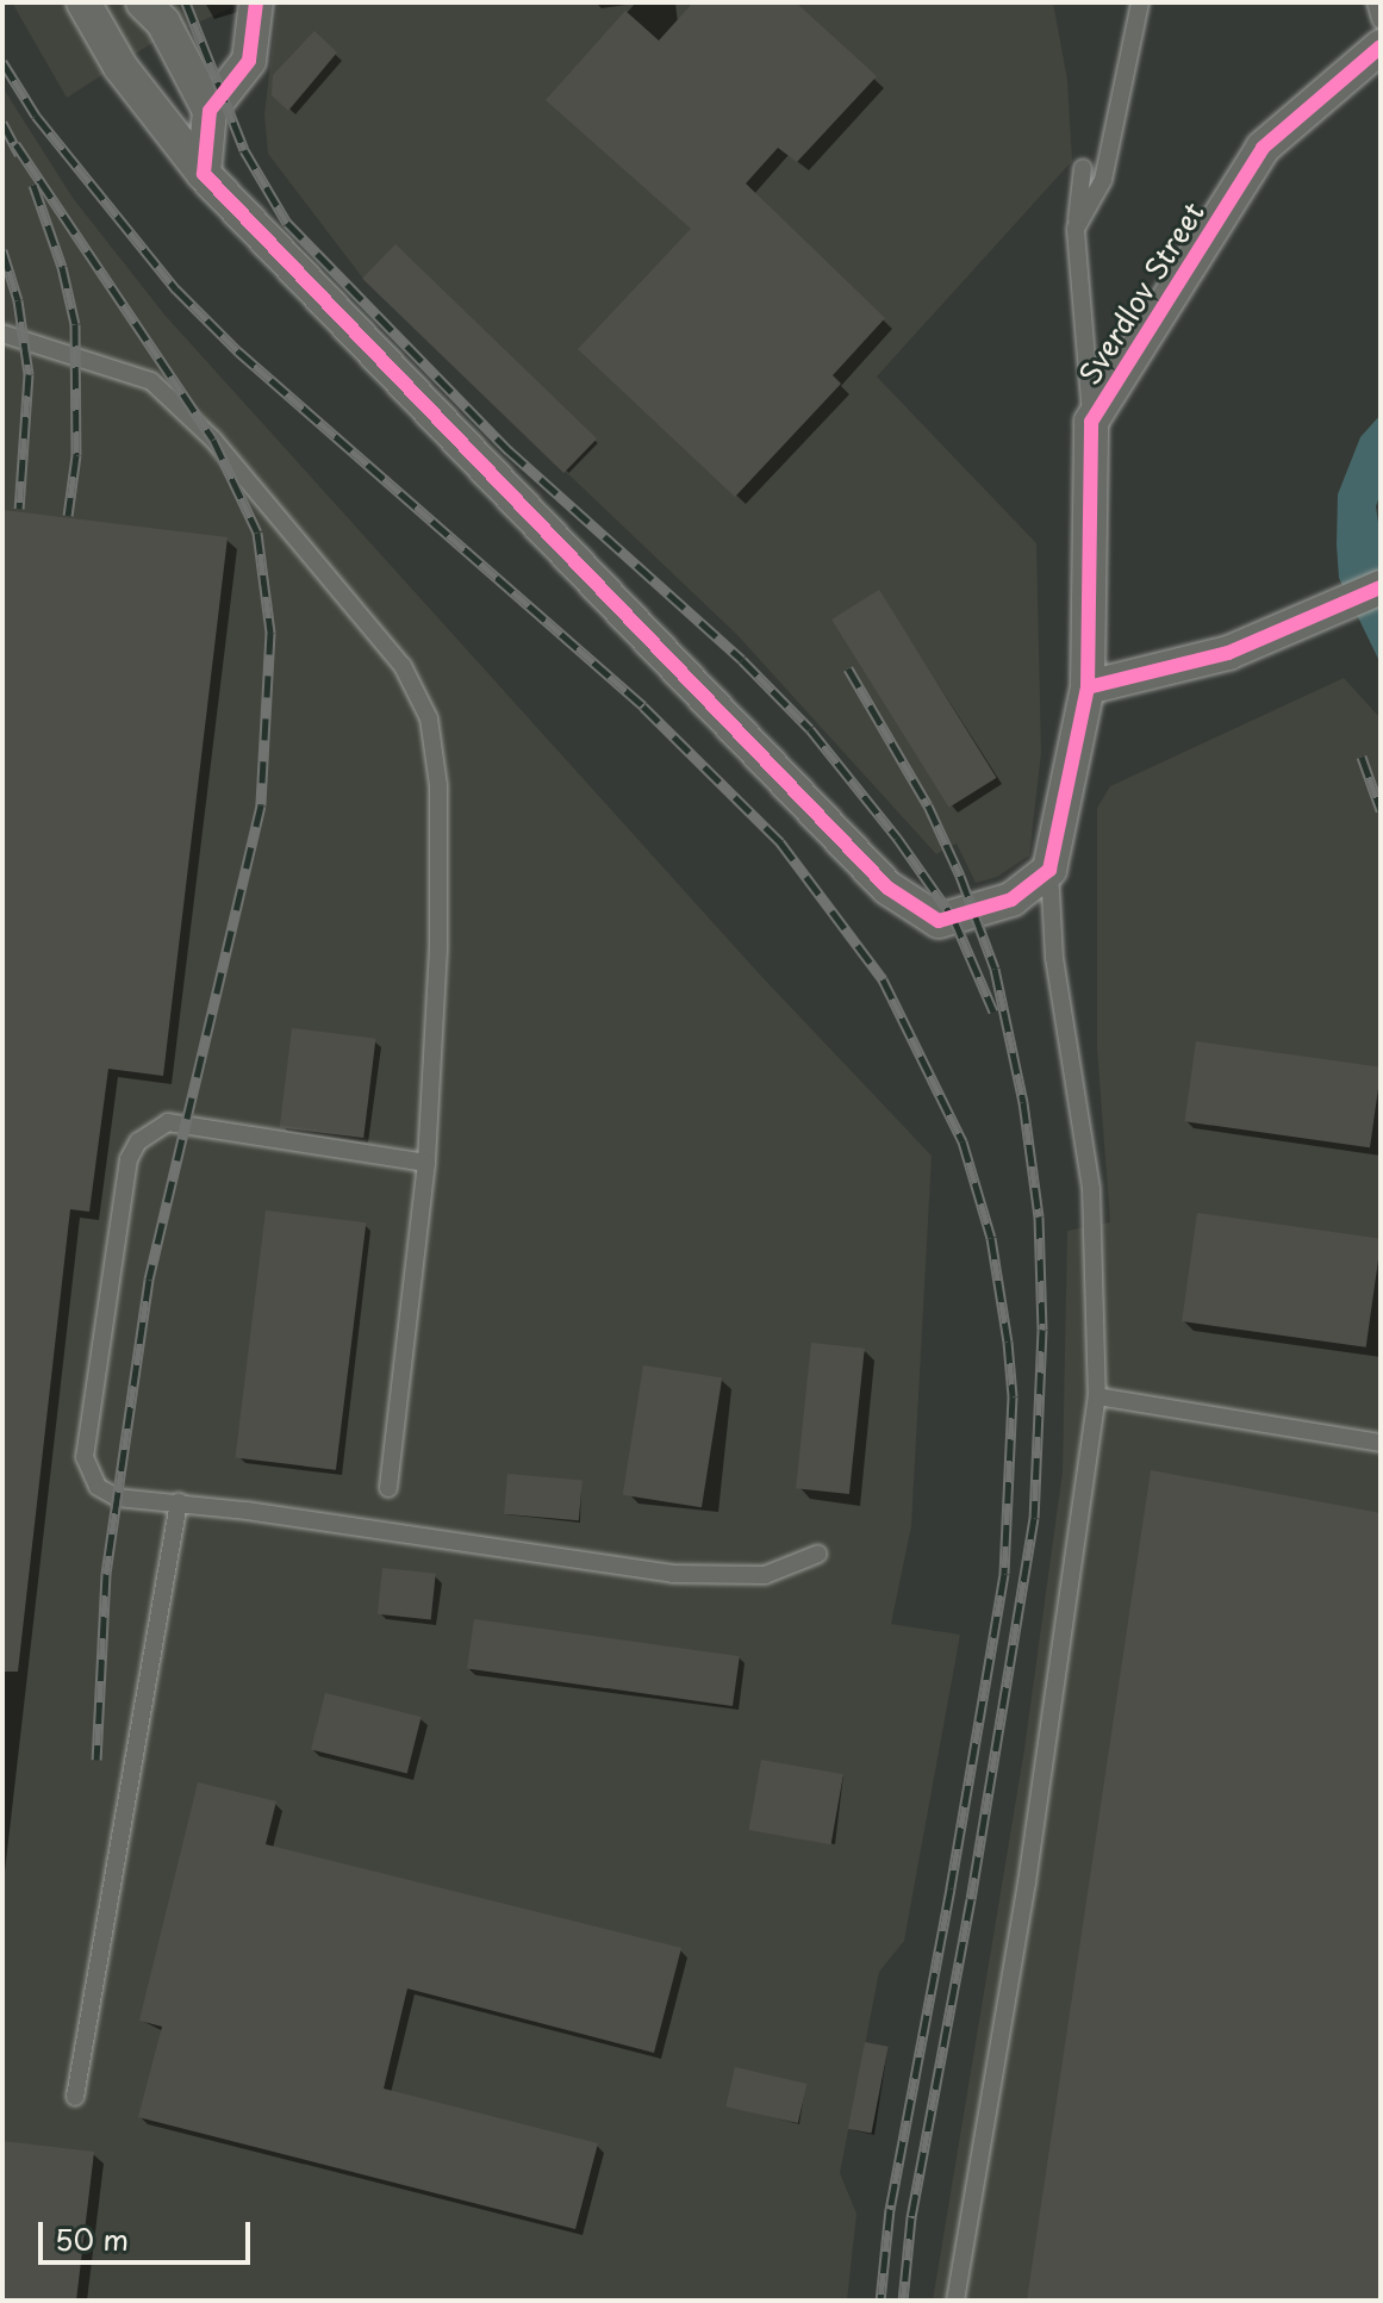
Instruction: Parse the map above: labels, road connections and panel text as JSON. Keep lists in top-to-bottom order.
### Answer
{
  "streets": {
    "street": ["Sverdlov Street"]
  },
  "scale_bar": "50 m"
}
